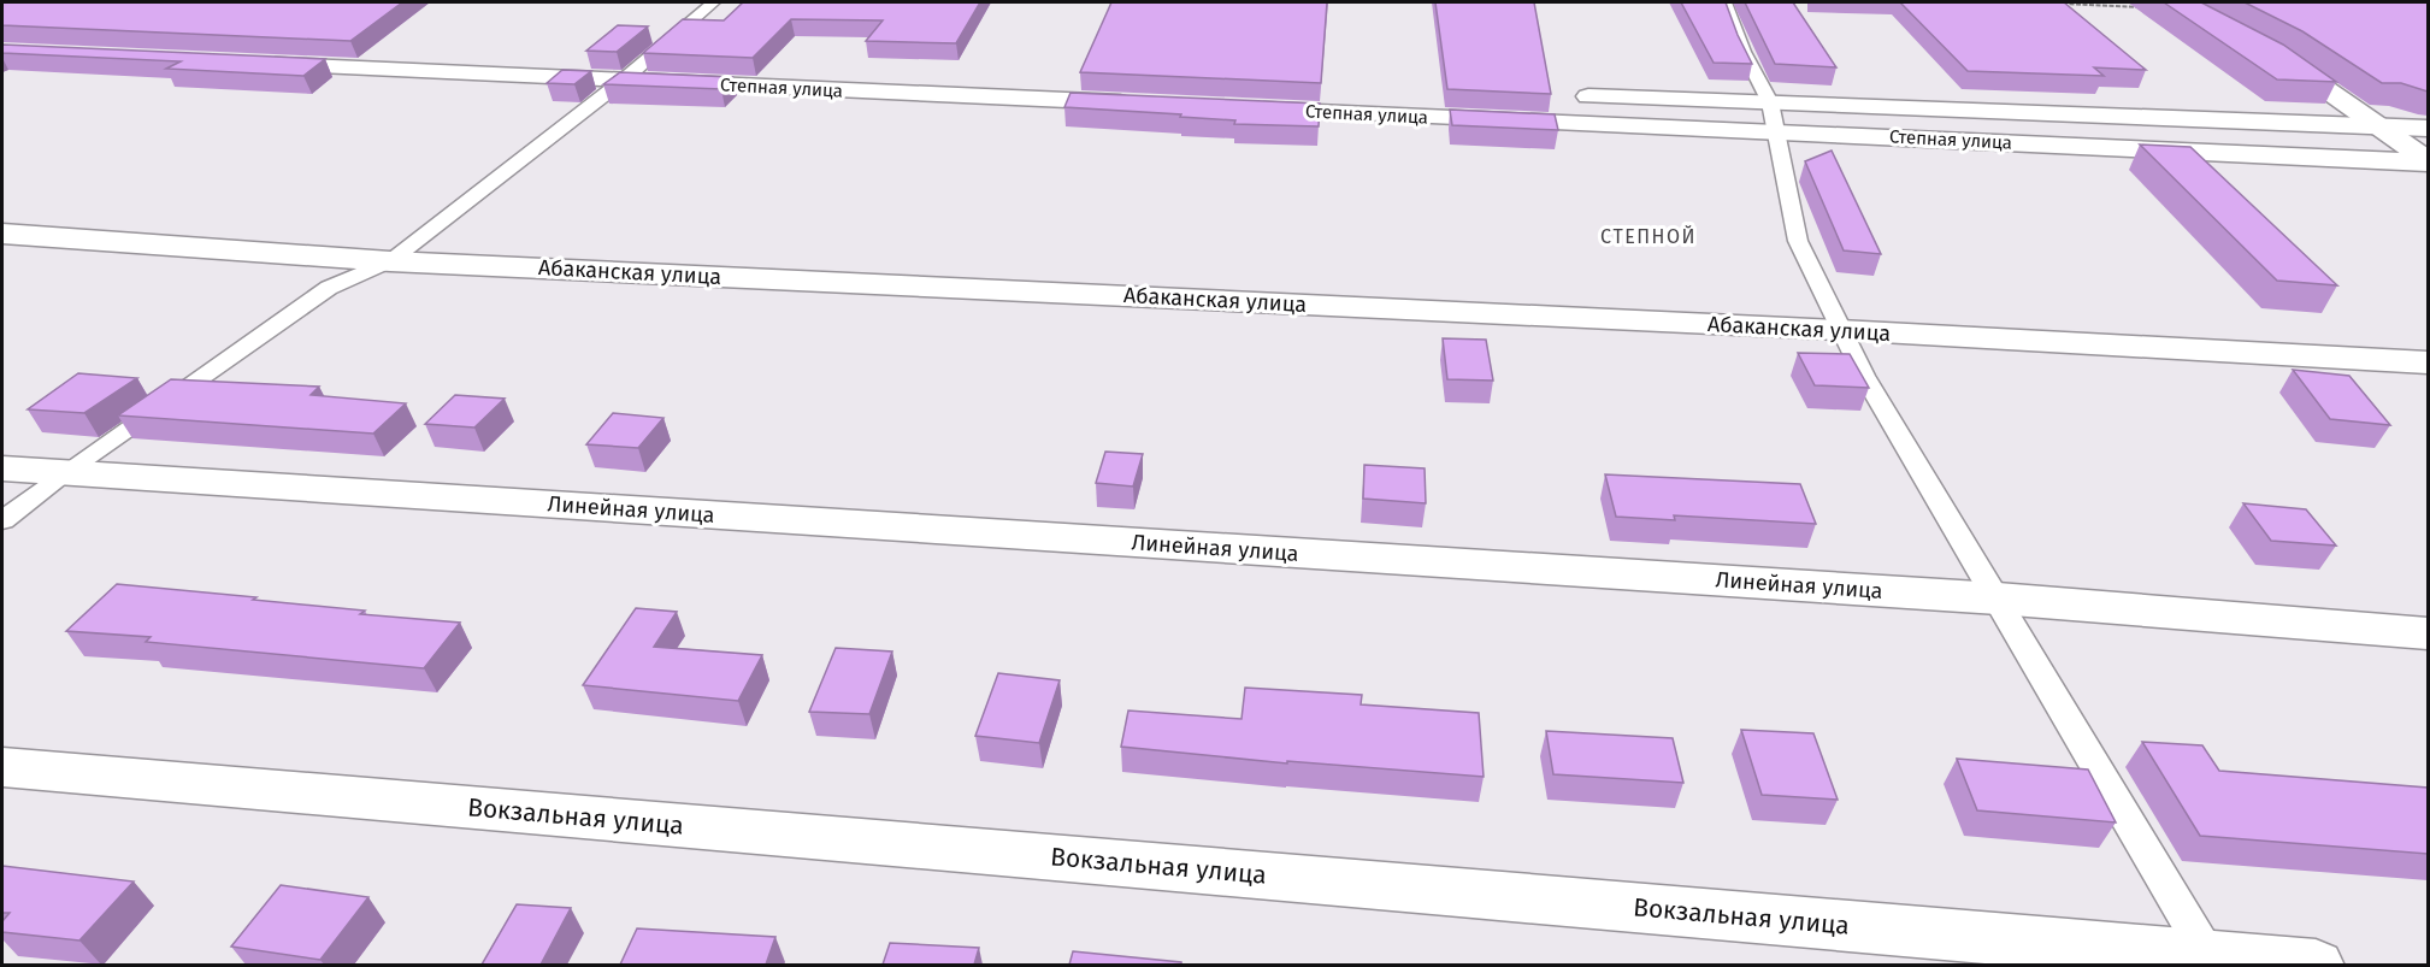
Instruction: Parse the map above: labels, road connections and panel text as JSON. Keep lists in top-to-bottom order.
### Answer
{
  "streets": {
    "street": [
      "Степная улица",
      "Абаканская улица",
      "Линейная улица",
      "Вокзальная улица"
    ]
  },
  "districts": ["СТЕПНОЙ"]
}
